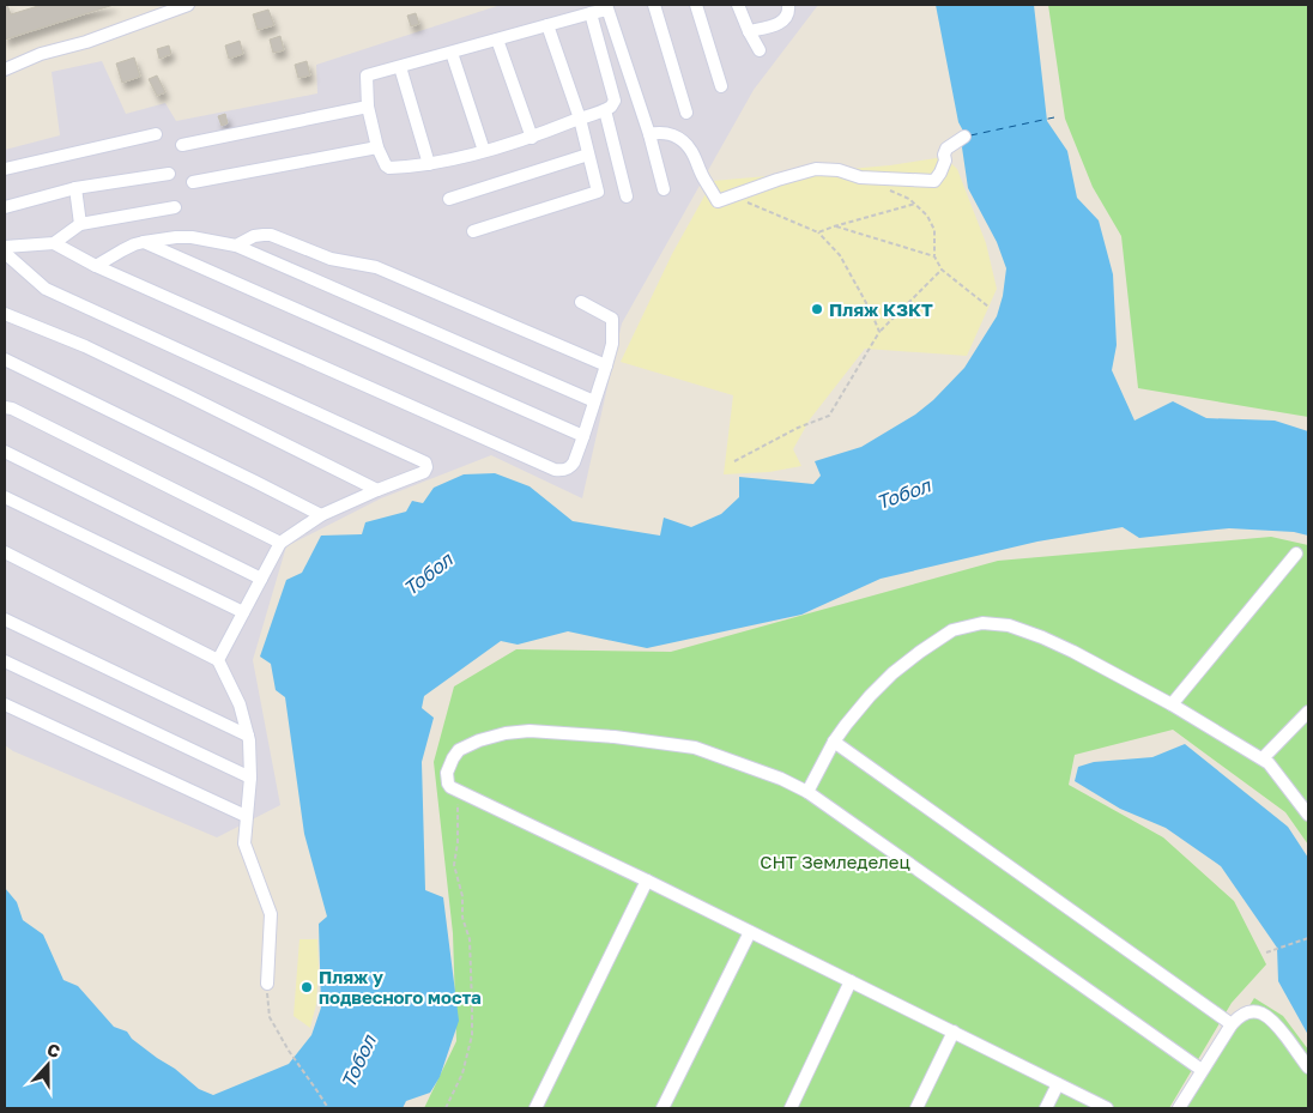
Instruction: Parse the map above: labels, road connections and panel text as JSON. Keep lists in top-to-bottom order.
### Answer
{
  "water": ["Тобол"],
  "parks": ["СНТ Земледелец"],
  "places": ["Пляж КЗКТ", "Пляж у подвесного моста"],
  "north": "top"
}
